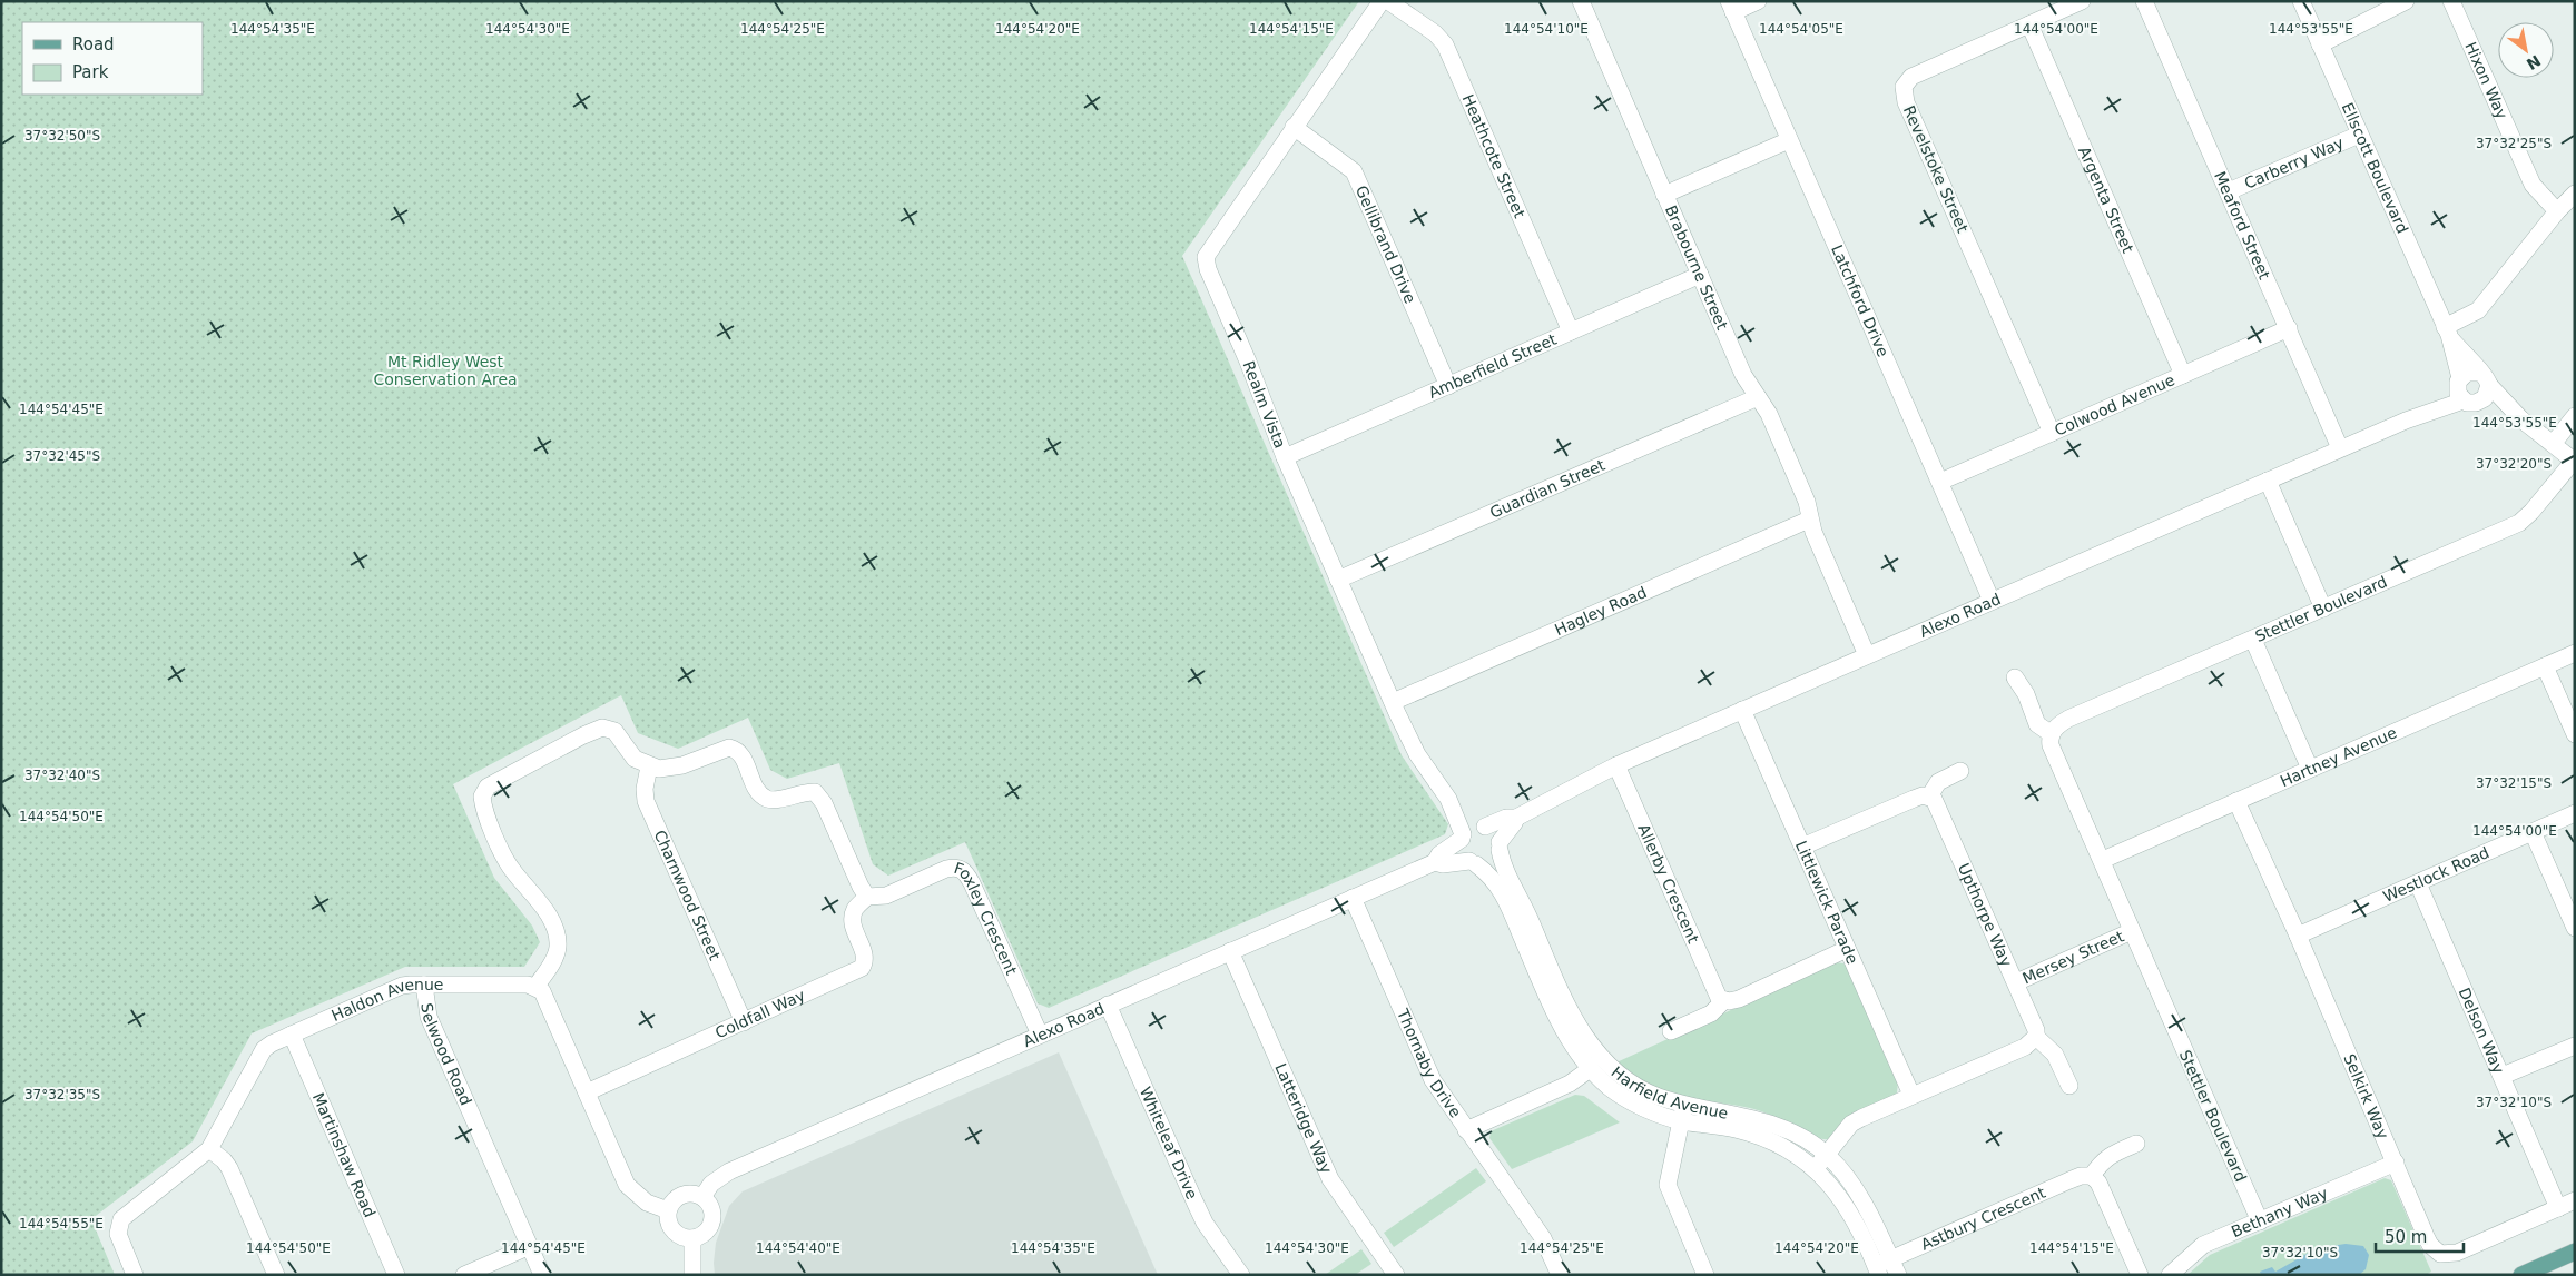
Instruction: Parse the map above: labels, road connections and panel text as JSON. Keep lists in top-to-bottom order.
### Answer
{
  "streets": {
    "street": [
      "Hixon Way",
      "Heathcote Street",
      "Carberry Way",
      "Ellscott Boulevard",
      "Revelstoke Street",
      "Argenta Street",
      "Meaford Street",
      "Gellibrand Drive",
      "Brabourne Street",
      "Latchford Drive",
      "Amberfield Street",
      "Realm Vista",
      "Colwood Avenue",
      "Guardian Street",
      "Stettler Boulevard",
      "Hagley Road",
      "Alexo Road",
      "Hartney Avenue",
      "Westlock Road",
      "Allerby Crescent",
      "Charnwood Street",
      "Littlewick Parade",
      "Upthorpe Way",
      "Foxley Crescent",
      "Mersey Street",
      "Haldon Avenue",
      "Coldfall Way",
      "Delson Way",
      "Selwood Road",
      "Thornaby Drive",
      "Harfield Avenue",
      "Selkirk Way",
      "Latteridge Way",
      "Whiteleaf Drive",
      "Martinshaw Road",
      "Bethany Way",
      "Astbury Crescent"
    ]
  },
  "crossings": [
    ["Heathcote Street", "Amberfield Street"],
    ["Carberry Way", "Ellscott Boulevard"],
    ["Carberry Way", "Meaford Street"],
    ["Ellscott Boulevard", "Stettler Boulevard"],
    ["Ellscott Boulevard", "Alexo Road"],
    ["Revelstoke Street", "Argenta Street"],
    ["Revelstoke Street", "Colwood Avenue"],
    ["Argenta Street", "Colwood Avenue"],
    ["Meaford Street", "Colwood Avenue"],
    ["Meaford Street", "Alexo Road"],
    ["Gellibrand Drive", "Amberfield Street"],
    ["Gellibrand Drive", "Realm Vista"],
    ["Brabourne Street", "Amberfield Street"],
    ["Brabourne Street", "Guardian Street"],
    ["Brabourne Street", "Hagley Road"],
    ["Brabourne Street", "Alexo Road"],
    ["Latchford Drive", "Colwood Avenue"],
    ["Latchford Drive", "Alexo Road"],
    ["Amberfield Street", "Realm Vista"],
    ["Realm Vista", "Guardian Street"],
    ["Realm Vista", "Hagley Road"],
    ["Realm Vista", "Alexo Road"],
    ["Realm Vista", "Harfield Avenue"],
    ["Stettler Boulevard", "Hartney Avenue"],
    ["Stettler Boulevard", "Mersey Street"],
    ["Stettler Boulevard", "Bethany Way"],
    ["Alexo Road", "Allerby Crescent"],
    ["Alexo Road", "Littlewick Parade"],
    ["Alexo Road", "Foxley Crescent"],
    ["Alexo Road", "Thornaby Drive"],
    ["Alexo Road", "Harfield Avenue"],
    ["Alexo Road", "Latteridge Way"],
    ["Alexo Road", "Whiteleaf Drive"],
    ["Hartney Avenue", "Selkirk Way"],
    ["Westlock Road", "Delson Way"],
    ["Westlock Road", "Selkirk Way"],
    ["Charnwood Street", "Coldfall Way"],
    ["Upthorpe Way", "Mersey Street"],
    ["Foxley Crescent", "Coldfall Way"],
    ["Haldon Avenue", "Selwood Road"],
    ["Haldon Avenue", "Martinshaw Road"],
    ["Delson Way", "Selkirk Way"],
    ["Harfield Avenue", "Astbury Crescent"],
    ["Selkirk Way", "Bethany Way"]
  ],
  "parks": ["Mt Ridley West Conservation Area"],
  "legend": ["Road", "Park"],
  "scale_bar": "50 m",
  "north": "bottom right",
  "coordinates": [
    "144°54'35\"E",
    "144°54'30\"E",
    "144°54'25\"E",
    "144°54'20\"E",
    "144°54'15\"E",
    "144°54'10\"E",
    "144°54'05\"E",
    "144°54'00\"E",
    "144°53'55\"E",
    "37°32'50\"S",
    "37°32'25\"S",
    "144°54'45\"E",
    "37°32'45\"S",
    "37°32'20\"S",
    "37°32'40\"S",
    "37°32'15\"S",
    "144°54'50\"E",
    "37°32'35\"S",
    "37°32'10\"S",
    "144°54'55\"E",
    "144°54'40\"E"
  ]
}
